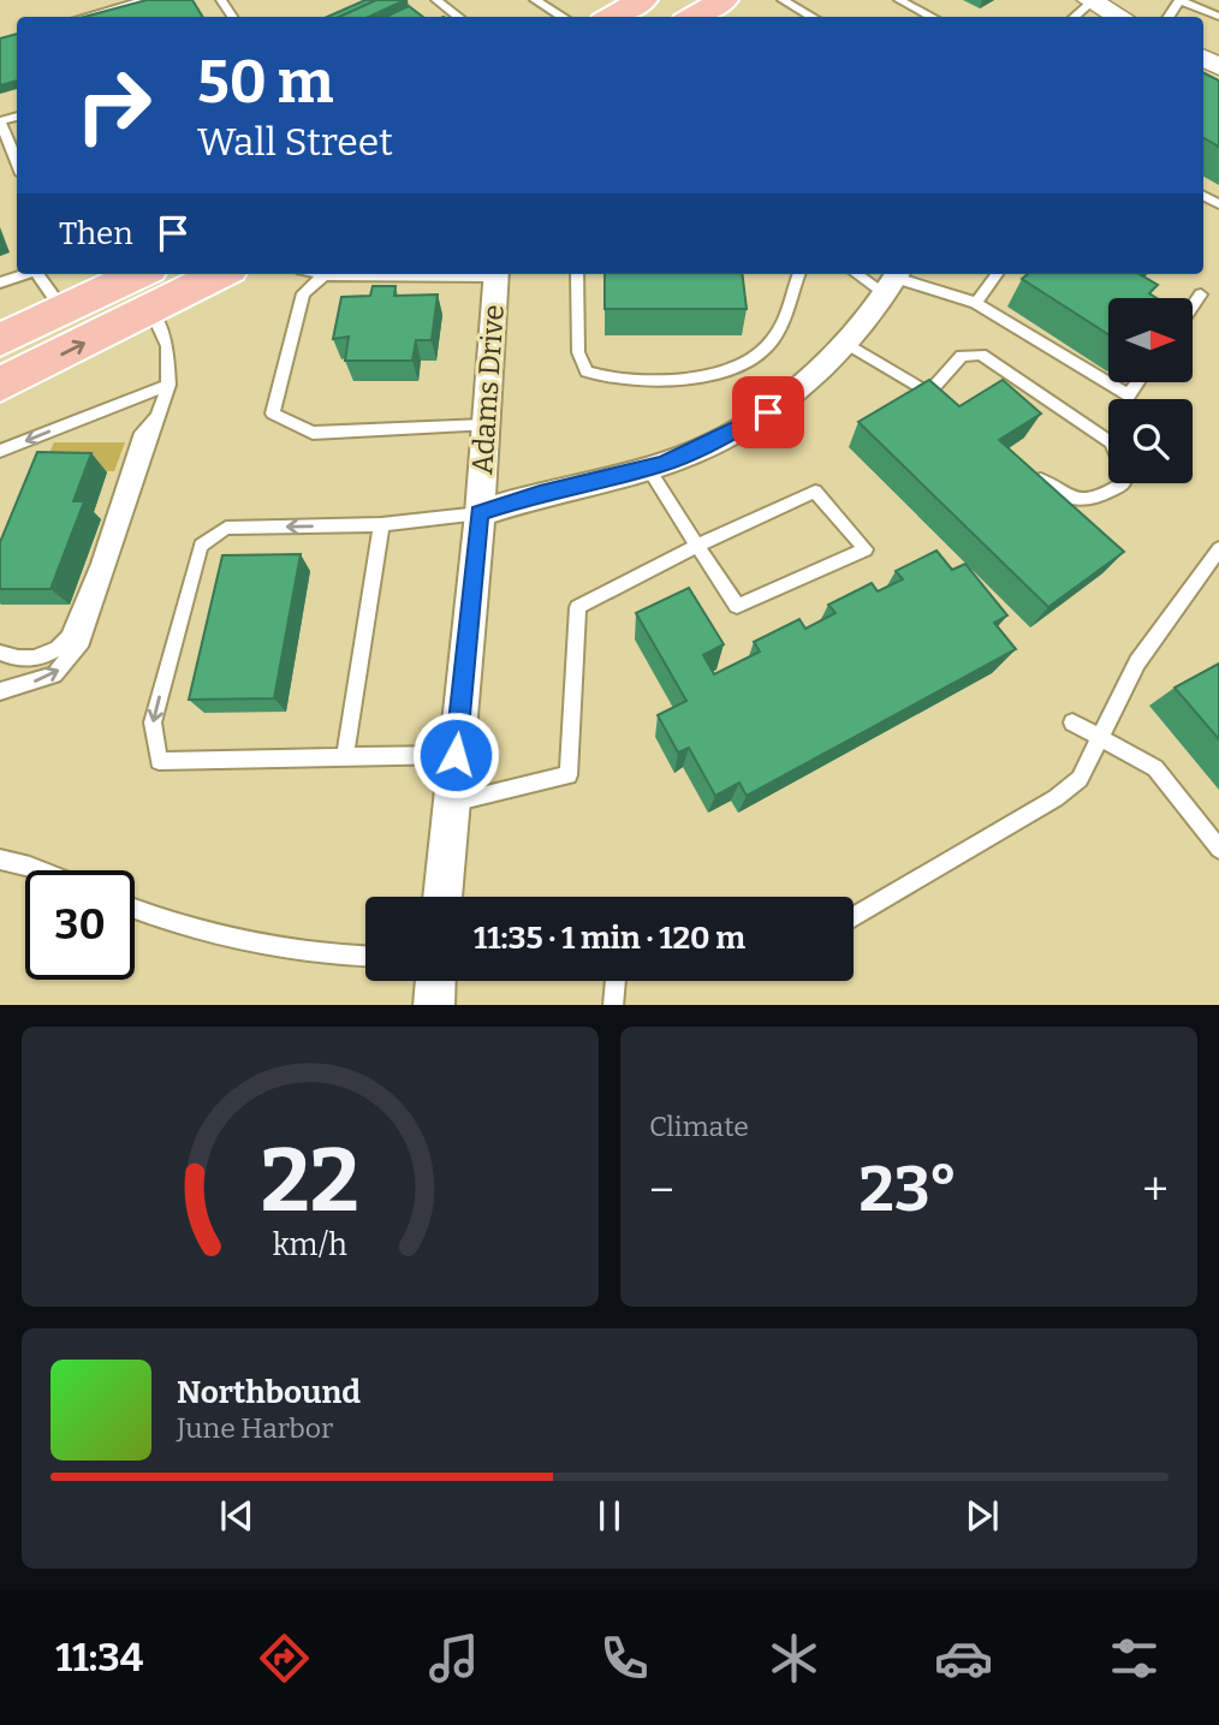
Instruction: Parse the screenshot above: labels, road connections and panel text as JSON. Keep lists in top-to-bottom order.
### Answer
{
  "streets": {
    "street": ["Adams Drive"]
  },
  "north": "right",
  "page": {
    "turn": ["50 m", "Wall Street"],
    "then": "Then",
    "limit": "30",
    "trip": "11:35 · 1 min · 120 m",
    "tile": "Climate",
    "heat": ["−", "23°", "+"],
    "song": ["Northbound", "June Harbor"],
    "tabs": "11:34",
    "gauge": ["22", "km/h"]
  }
}
